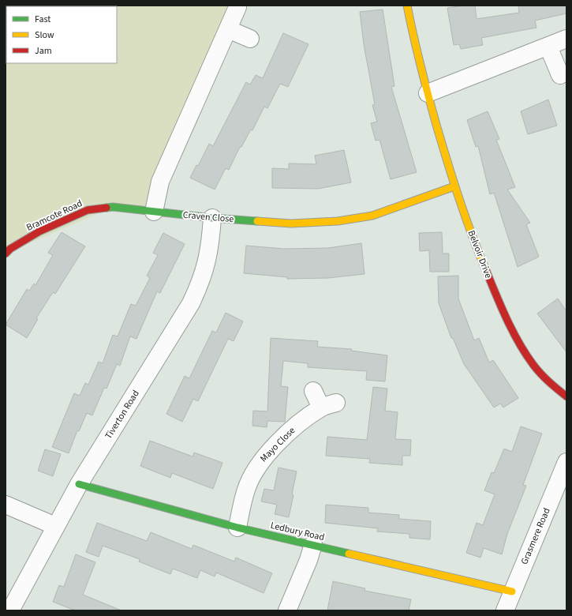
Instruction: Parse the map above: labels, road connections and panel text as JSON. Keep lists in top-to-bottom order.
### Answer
{
  "streets": {
    "street": [
      "Bramcote Road",
      "Craven Close",
      "Belvoir Drive",
      "Tiverton Road",
      "Mayo Close",
      "Ledbury Road",
      "Grasmere Road"
    ]
  },
  "crossings": [
    ["Bramcote Road", "Craven Close"],
    ["Craven Close", "Belvoir Drive"],
    ["Craven Close", "Tiverton Road"],
    ["Tiverton Road", "Ledbury Road"],
    ["Mayo Close", "Ledbury Road"],
    ["Ledbury Road", "Grasmere Road"]
  ],
  "legend": ["Fast", "Slow", "Jam"]
}
